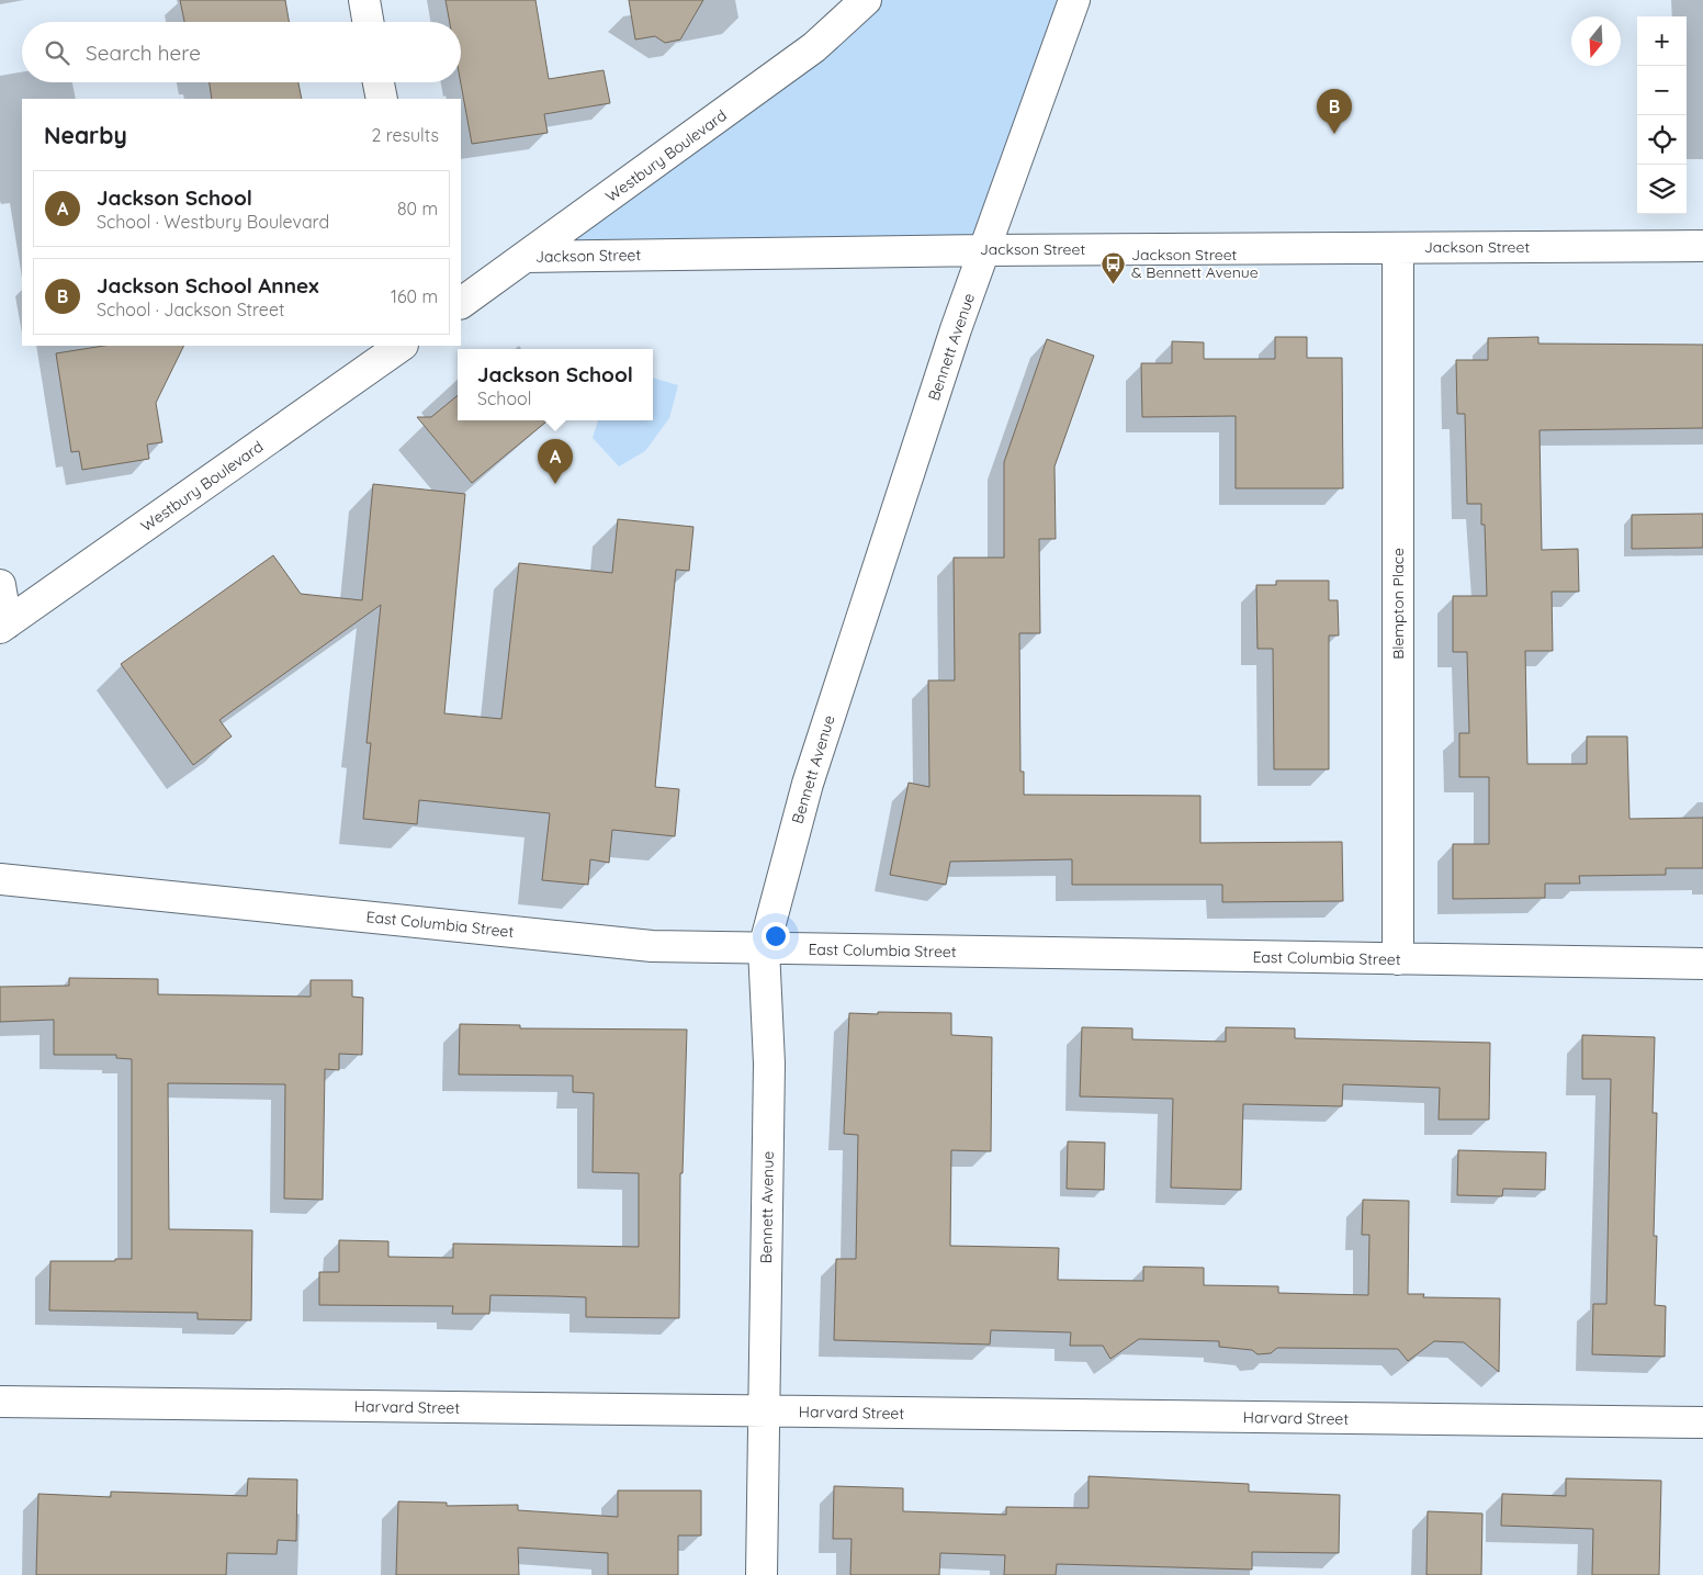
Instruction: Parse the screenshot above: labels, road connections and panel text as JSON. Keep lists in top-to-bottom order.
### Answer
{
  "streets": {
    "street": [
      "Westbury Boulevard",
      "Jackson Street",
      "Bennett Avenue",
      "Blempton Place",
      "East Columbia Street",
      "Harvard Street"
    ]
  },
  "crossings": [
    ["Westbury Boulevard", "Jackson Street"],
    ["Jackson Street", "Bennett Avenue"],
    ["Jackson Street", "Blempton Place"],
    ["Bennett Avenue", "East Columbia Street"],
    ["Bennett Avenue", "Harvard Street"],
    ["Blempton Place", "East Columbia Street"]
  ],
  "places": {
    "bus stop": ["Jackson Street & Bennett Avenue"]
  },
  "north": "bottom",
  "page": {
    "map_buttons": ["+", "−"],
    "search": "Search here",
    "pins": ["B", "A"],
    "heading": ["Nearby", "2 results"],
    "list": [
      {
        "mark": "A",
        "name": "Jackson School",
        "note": "School · Westbury Boulevard",
        "value": "80 m"
      },
      {
        "mark": "B",
        "name": "Jackson School Annex",
        "note": "School · Jackson Street",
        "value": "160 m"
      }
    ],
    "popup": ["Jackson School", "School"]
  }
}
